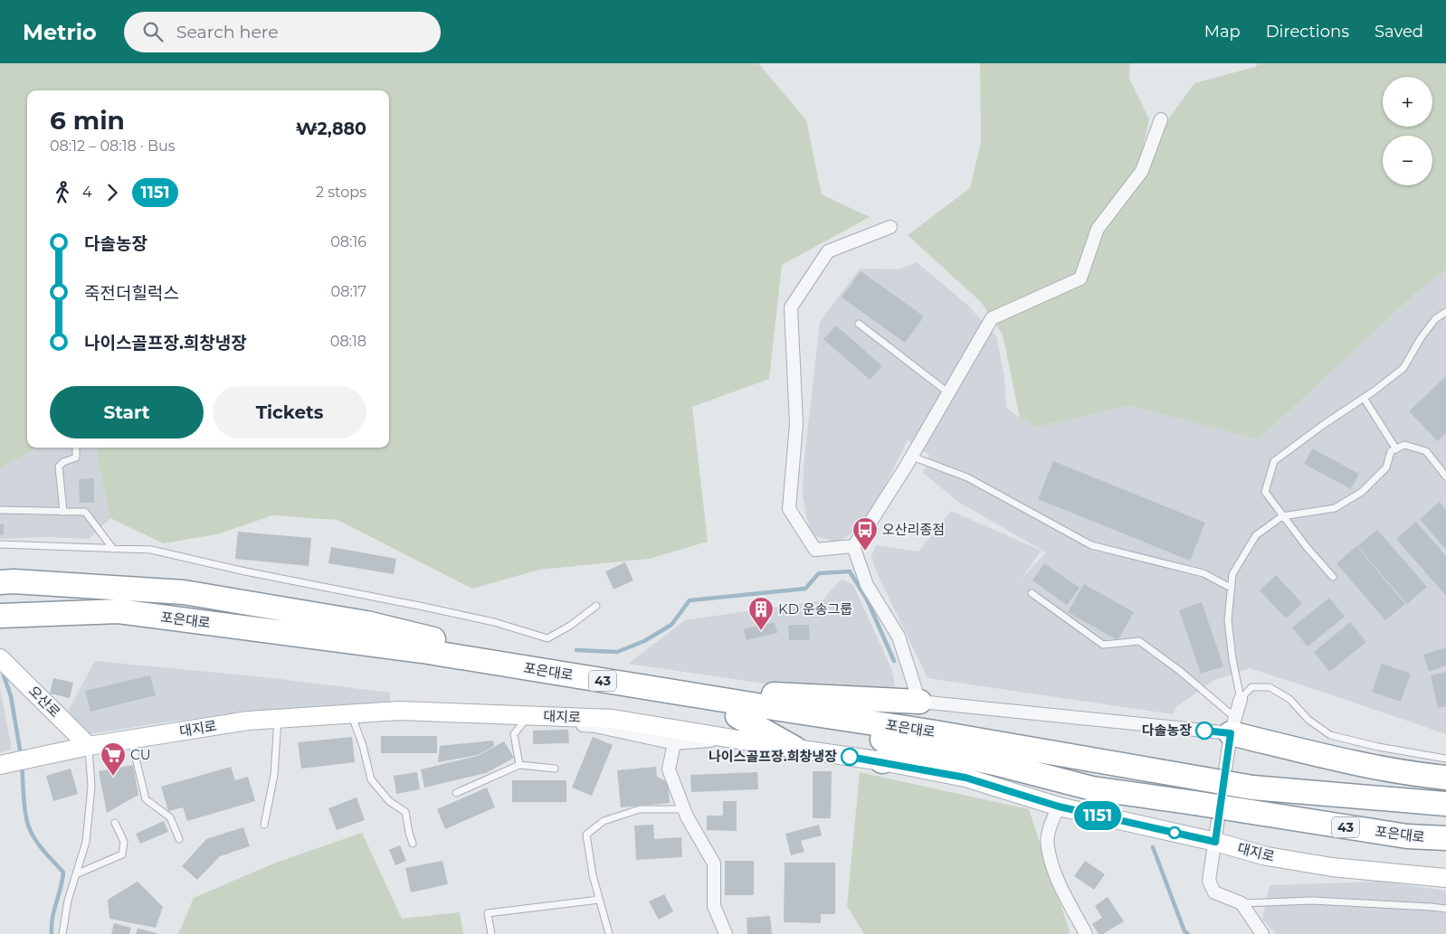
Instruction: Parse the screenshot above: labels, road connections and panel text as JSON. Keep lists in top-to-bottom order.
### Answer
{
  "streets": {
    "highway": ["포은대로", "43"],
    "main road": ["오산로", "대지로"]
  },
  "crossings": [
    ["오산로", "대지로"]
  ],
  "places": {
    "bus stop": ["오산리종점"],
    "building": ["KD 운송그룹"],
    "other": ["다솔농장", "나이스골프장.희창냉장"],
    "supermarket": ["CU"]
  },
  "lines": ["bus line 1151"],
  "page": {
    "header": "Metrio",
    "search": "Search here",
    "nav": ["Map", "Directions", "Saved"],
    "on_map": "1151",
    "map_buttons": ["+", "−"],
    "heading": ["6 min", "08:12 – 08:18 · Bus", "₩2,880"],
    "legs": ["4", "1151", "2 stops"],
    "list": [
      {
        "name": "다솔농장",
        "value": "08:16"
      },
      {
        "name": "죽전더힐럭스",
        "value": "08:17"
      },
      {
        "name": "나이스골프장.희창냉장",
        "value": "08:18"
      }
    ],
    "buttons": ["Start", "Tickets"]
  }
}
